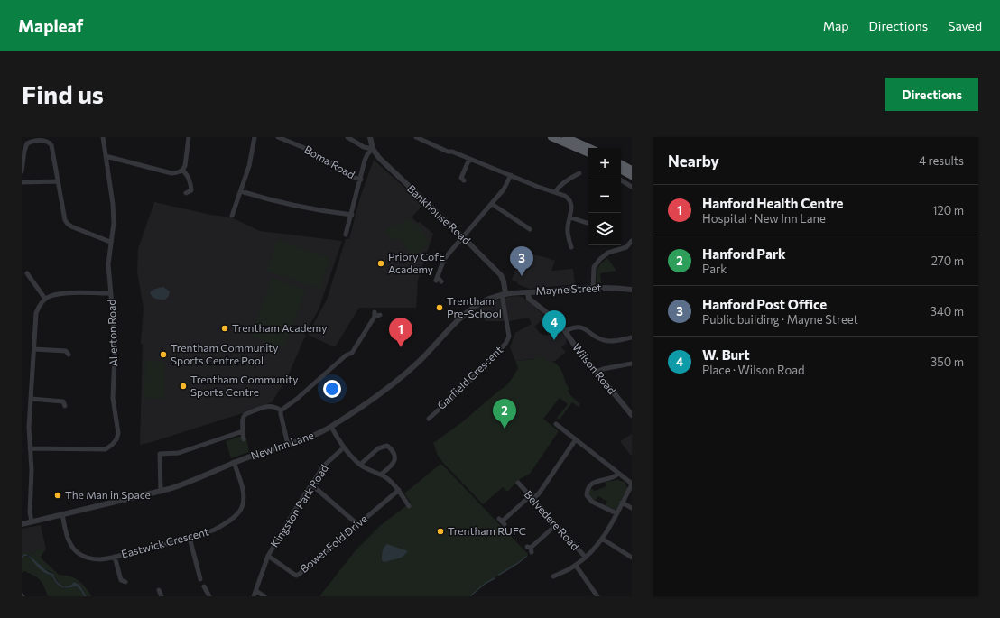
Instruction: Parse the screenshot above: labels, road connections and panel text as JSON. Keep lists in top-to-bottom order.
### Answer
{
  "streets": {
    "street": [
      "Boma Road",
      "Bankhouse Road",
      "Mayne Street",
      "Allerton Road",
      "Wilson Road",
      "Garfield Crescent",
      "New Inn Lane",
      "Kingston Park Road",
      "Belvedere Road",
      "Eastwick Crescent",
      "Bower Fold Drive"
    ]
  },
  "crossings": [
    ["Bankhouse Road", "Mayne Street"],
    ["Bankhouse Road", "Garfield Crescent"],
    ["Bankhouse Road", "New Inn Lane"],
    ["Mayne Street", "Wilson Road"],
    ["Mayne Street", "Garfield Crescent"],
    ["Mayne Street", "New Inn Lane"],
    ["Garfield Crescent", "New Inn Lane"],
    ["New Inn Lane", "Eastwick Crescent"],
    ["Kingston Park Road", "Bower Fold Drive"]
  ],
  "places": [
    "Priory CofE Academy",
    "Trentham Pre-School",
    "Trentham Academy",
    "Trentham Community Sports Centre Pool",
    "Trentham Community Sports Centre",
    "The Man in Space",
    "Trentham RUFC"
  ],
  "page": {
    "header": "Mapleaf",
    "nav": ["Map", "Directions", "Saved"],
    "buttons": "Directions",
    "title": "Find us",
    "heading": ["Nearby", "4 results"],
    "map_buttons": ["+", "−"],
    "list": [
      {
        "mark": "1",
        "name": "Hanford Health Centre",
        "note": "Hospital · New Inn Lane",
        "value": "120 m"
      },
      {
        "mark": "2",
        "name": "Hanford Park",
        "note": "Park",
        "value": "270 m"
      },
      {
        "mark": "3",
        "name": "Hanford Post Office",
        "note": "Public building · Mayne Street",
        "value": "340 m"
      },
      {
        "mark": "4",
        "name": "W. Burt",
        "note": "Place · Wilson Road",
        "value": "350 m"
      }
    ],
    "pins": [
      "3",
      "4",
      "1",
      "2"
    ]
  }
}
